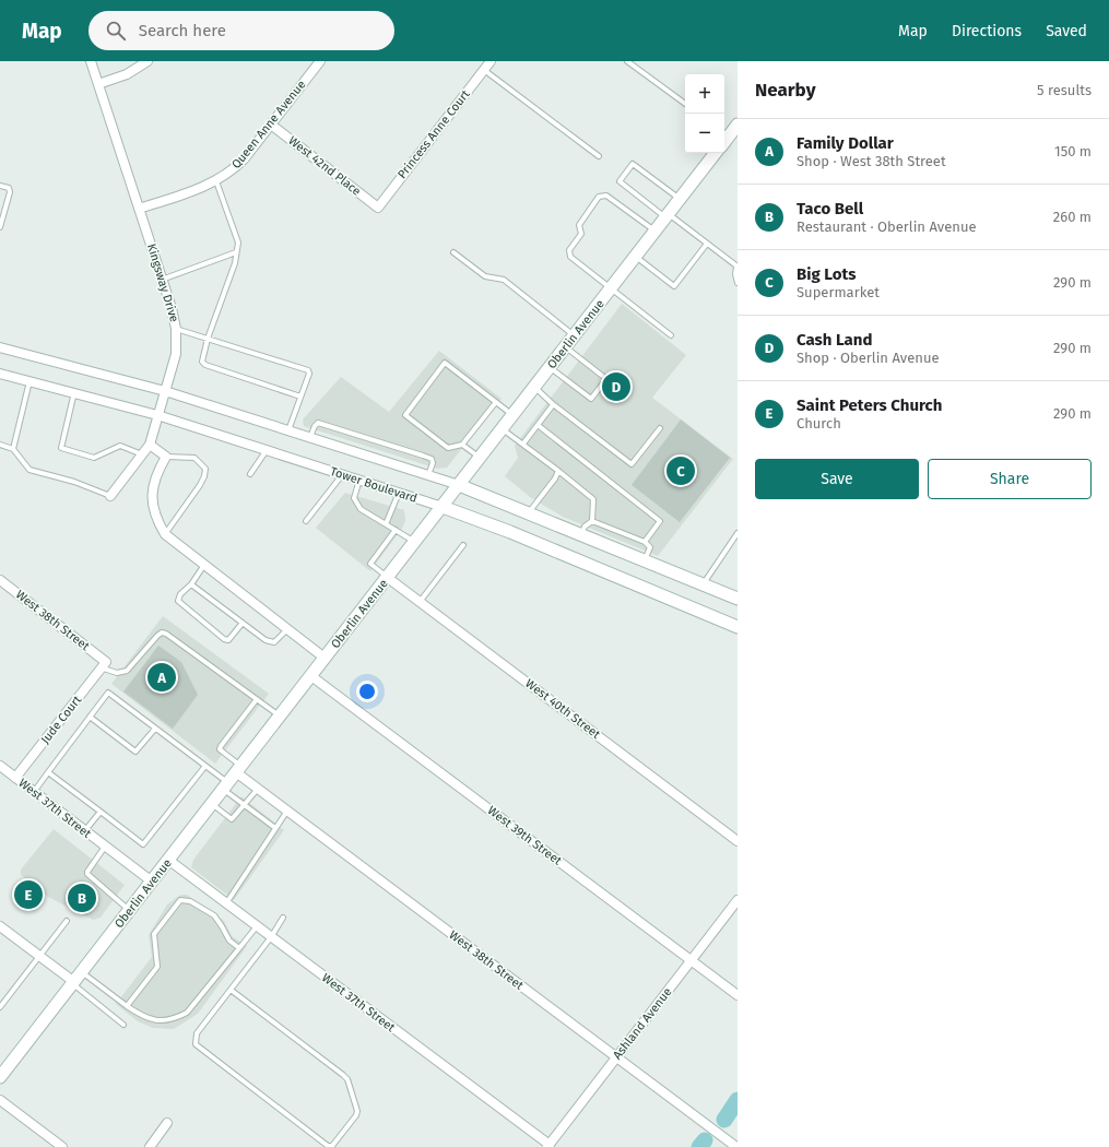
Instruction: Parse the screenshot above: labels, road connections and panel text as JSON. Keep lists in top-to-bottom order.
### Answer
{
  "streets": {
    "street": [
      "Queen Anne Avenue",
      "Princess Anne Court",
      "West 42nd Place",
      "Kingsway Drive",
      "Oberlin Avenue",
      "Tower Boulevard",
      "West 38th Street",
      "West 40th Street",
      "Jude Court",
      "West 37th Street",
      "West 39th Street",
      "Ashland Avenue"
    ]
  },
  "crossings": [
    ["Queen Anne Avenue", "West 42nd Place"],
    ["Queen Anne Avenue", "Kingsway Drive"],
    ["Princess Anne Court", "West 42nd Place"],
    ["Kingsway Drive", "Tower Boulevard"],
    ["Oberlin Avenue", "Tower Boulevard"],
    ["Oberlin Avenue", "West 38th Street"],
    ["Oberlin Avenue", "West 40th Street"],
    ["Oberlin Avenue", "West 37th Street"],
    ["Oberlin Avenue", "West 39th Street"],
    ["West 38th Street", "Jude Court"],
    ["West 38th Street", "Ashland Avenue"],
    ["Jude Court", "West 37th Street"],
    ["West 37th Street", "Ashland Avenue"],
    ["West 39th Street", "Ashland Avenue"]
  ],
  "page": {
    "header": "Map",
    "search": "Search here",
    "nav": ["Map", "Directions", "Saved"],
    "heading": ["Nearby", "5 results"],
    "map_buttons": ["+", "−"],
    "list": [
      {
        "mark": "A",
        "name": "Family Dollar",
        "note": "Shop · West 38th Street",
        "value": "150 m"
      },
      {
        "mark": "B",
        "name": "Taco Bell",
        "note": "Restaurant · Oberlin Avenue",
        "value": "260 m"
      },
      {
        "mark": "C",
        "name": "Big Lots",
        "note": "Supermarket",
        "value": "290 m"
      },
      {
        "mark": "D",
        "name": "Cash Land",
        "note": "Shop · Oberlin Avenue",
        "value": "290 m"
      },
      {
        "mark": "E",
        "name": "Saint Peters Church",
        "note": "Church",
        "value": "290 m"
      }
    ],
    "pins": [
      "D",
      "C",
      "A",
      "E",
      "B"
    ],
    "buttons": ["Save", "Share"]
  }
}
